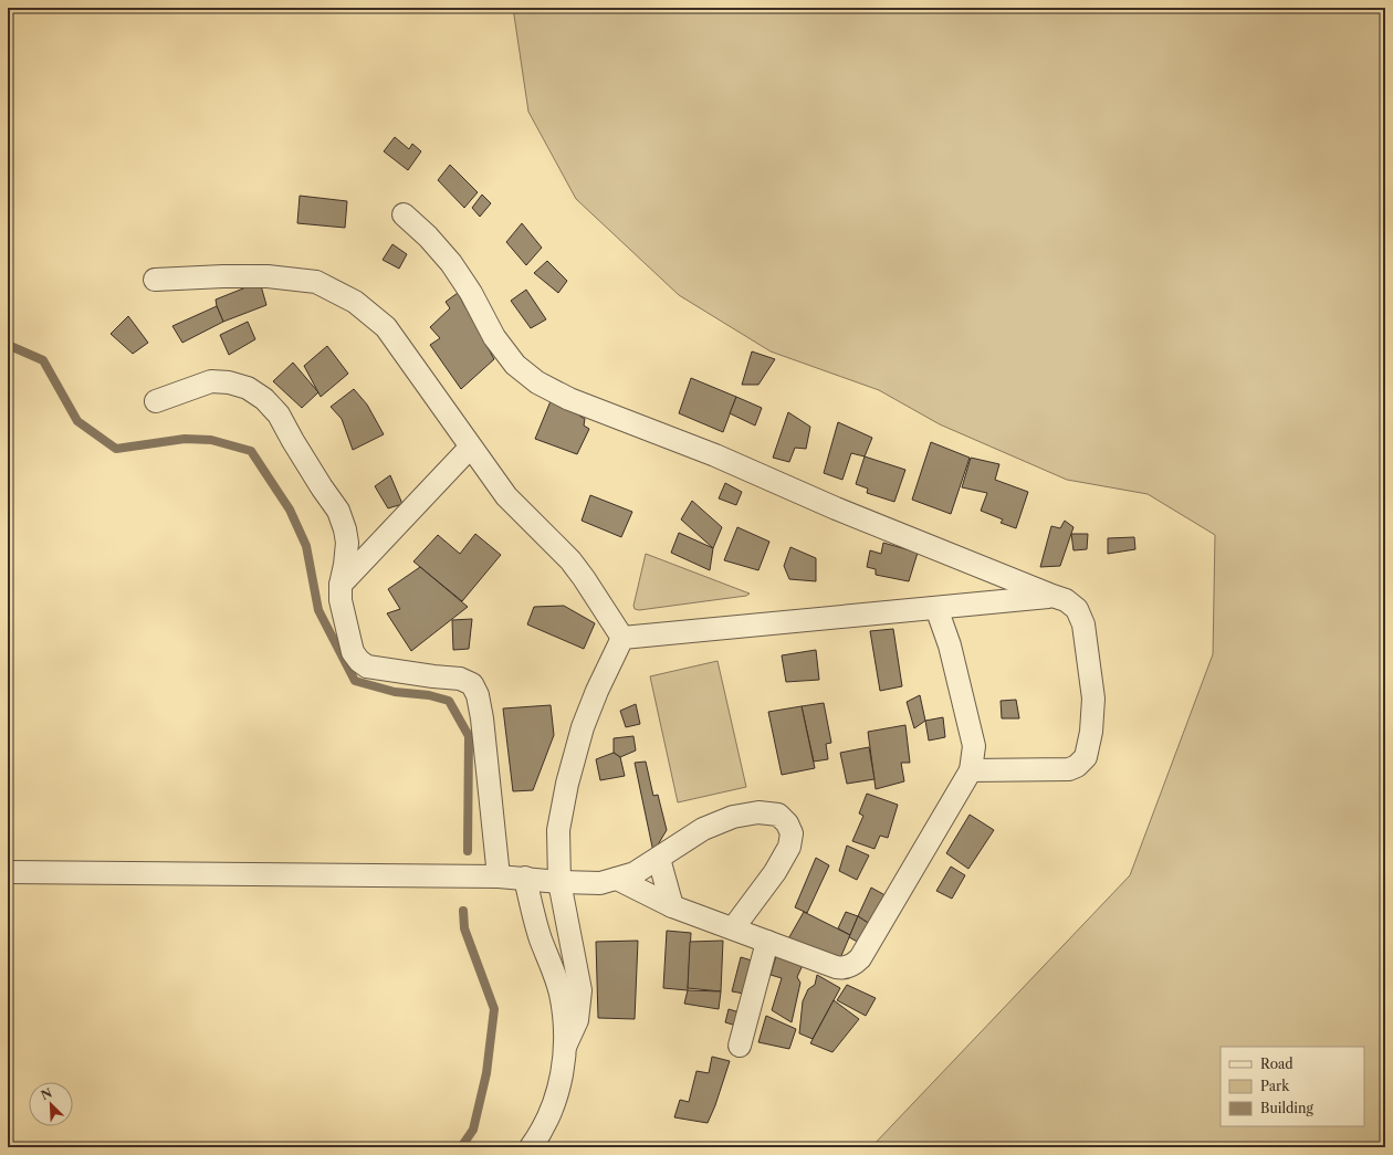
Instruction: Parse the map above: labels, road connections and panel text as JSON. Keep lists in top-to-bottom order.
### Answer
{
  "legend": ["Road", "Park", "Building"],
  "north": "top left"
}
